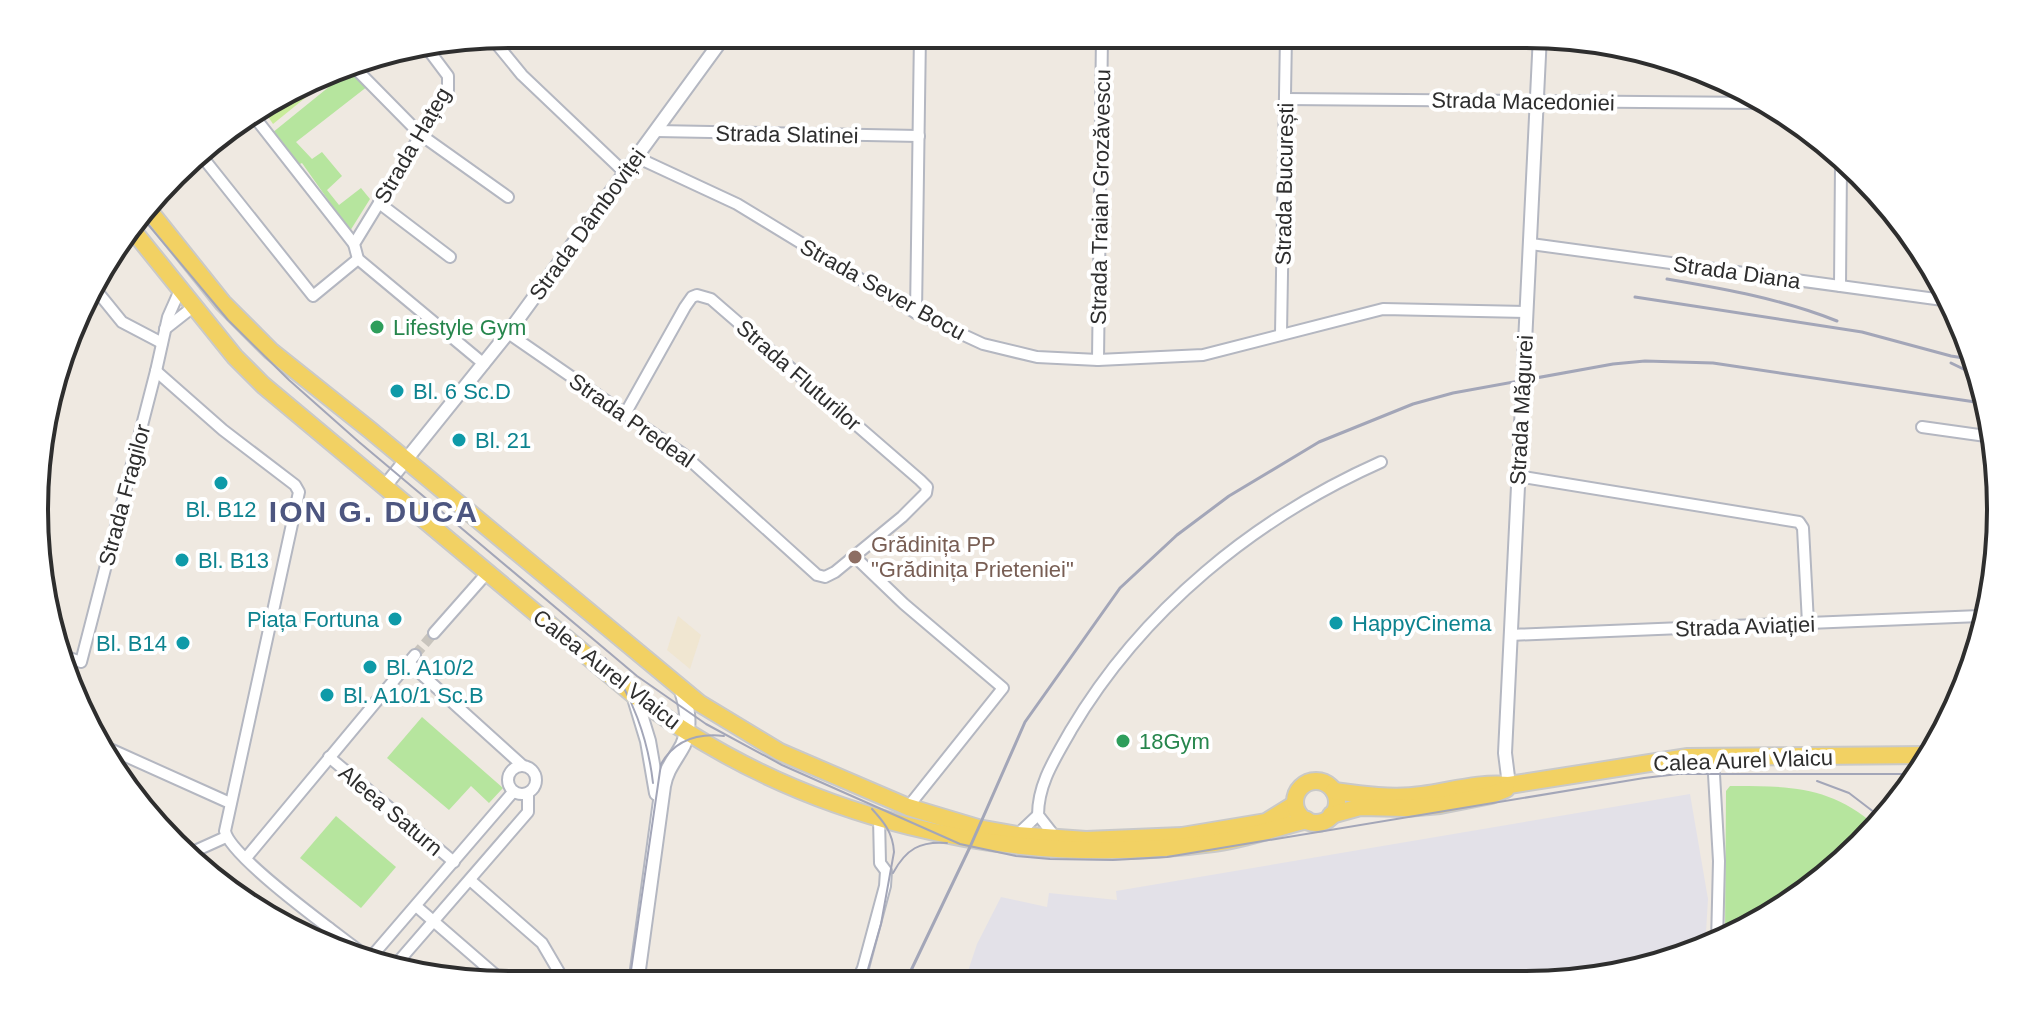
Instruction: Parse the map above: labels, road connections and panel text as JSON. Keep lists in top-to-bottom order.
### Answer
{
  "streets": {
    "main road": ["Calea Aurel Vlaicu"],
    "street": [
      "Strada Macedoniei",
      "Strada Slatinei",
      "Strada Hațeg",
      "Strada București",
      "Strada Traian Grozăvescu",
      "Strada Dâmboviței",
      "Strada Diana",
      "Strada Sever Bocu",
      "Strada Fluturilor",
      "Strada Măgurei",
      "Strada Predeal",
      "Strada Fragilor",
      "Strada Aviației",
      "Aleea Saturn"
    ]
  },
  "crossings": [
    ["Strada Macedoniei", "Strada București"],
    ["Strada Macedoniei", "Strada Măgurei"],
    ["Strada Slatinei", "Strada Dâmboviței"],
    ["Strada București", "Strada Sever Bocu"],
    ["Strada Traian Grozăvescu", "Strada Sever Bocu"],
    ["Strada Dâmboviței", "Strada Sever Bocu"],
    ["Strada Dâmboviței", "Strada Predeal"],
    ["Strada Dâmboviței", "Calea Aurel Vlaicu"],
    ["Strada Diana", "Strada Măgurei"],
    ["Strada Sever Bocu", "Strada Măgurei"],
    ["Strada Fluturilor", "Strada Predeal"],
    ["Strada Măgurei", "Strada Aviației"],
    ["Strada Măgurei", "Calea Aurel Vlaicu"],
    ["Strada Fragilor", "Calea Aurel Vlaicu"]
  ],
  "districts": ["ION G. DUCA"],
  "places": [
    "Lifestyle Gym",
    "Bl. 6 Sc.D",
    "Bl. 21",
    "Bl. B12",
    "Grădinița PP \"Grădinița Prieteniei\"",
    "Bl. B13",
    "Piața Fortuna",
    "HappyCinema",
    "Bl. B14",
    "Bl. A10/2",
    "Bl. A10/1 Sc.B",
    "18Gym"
  ]
}
